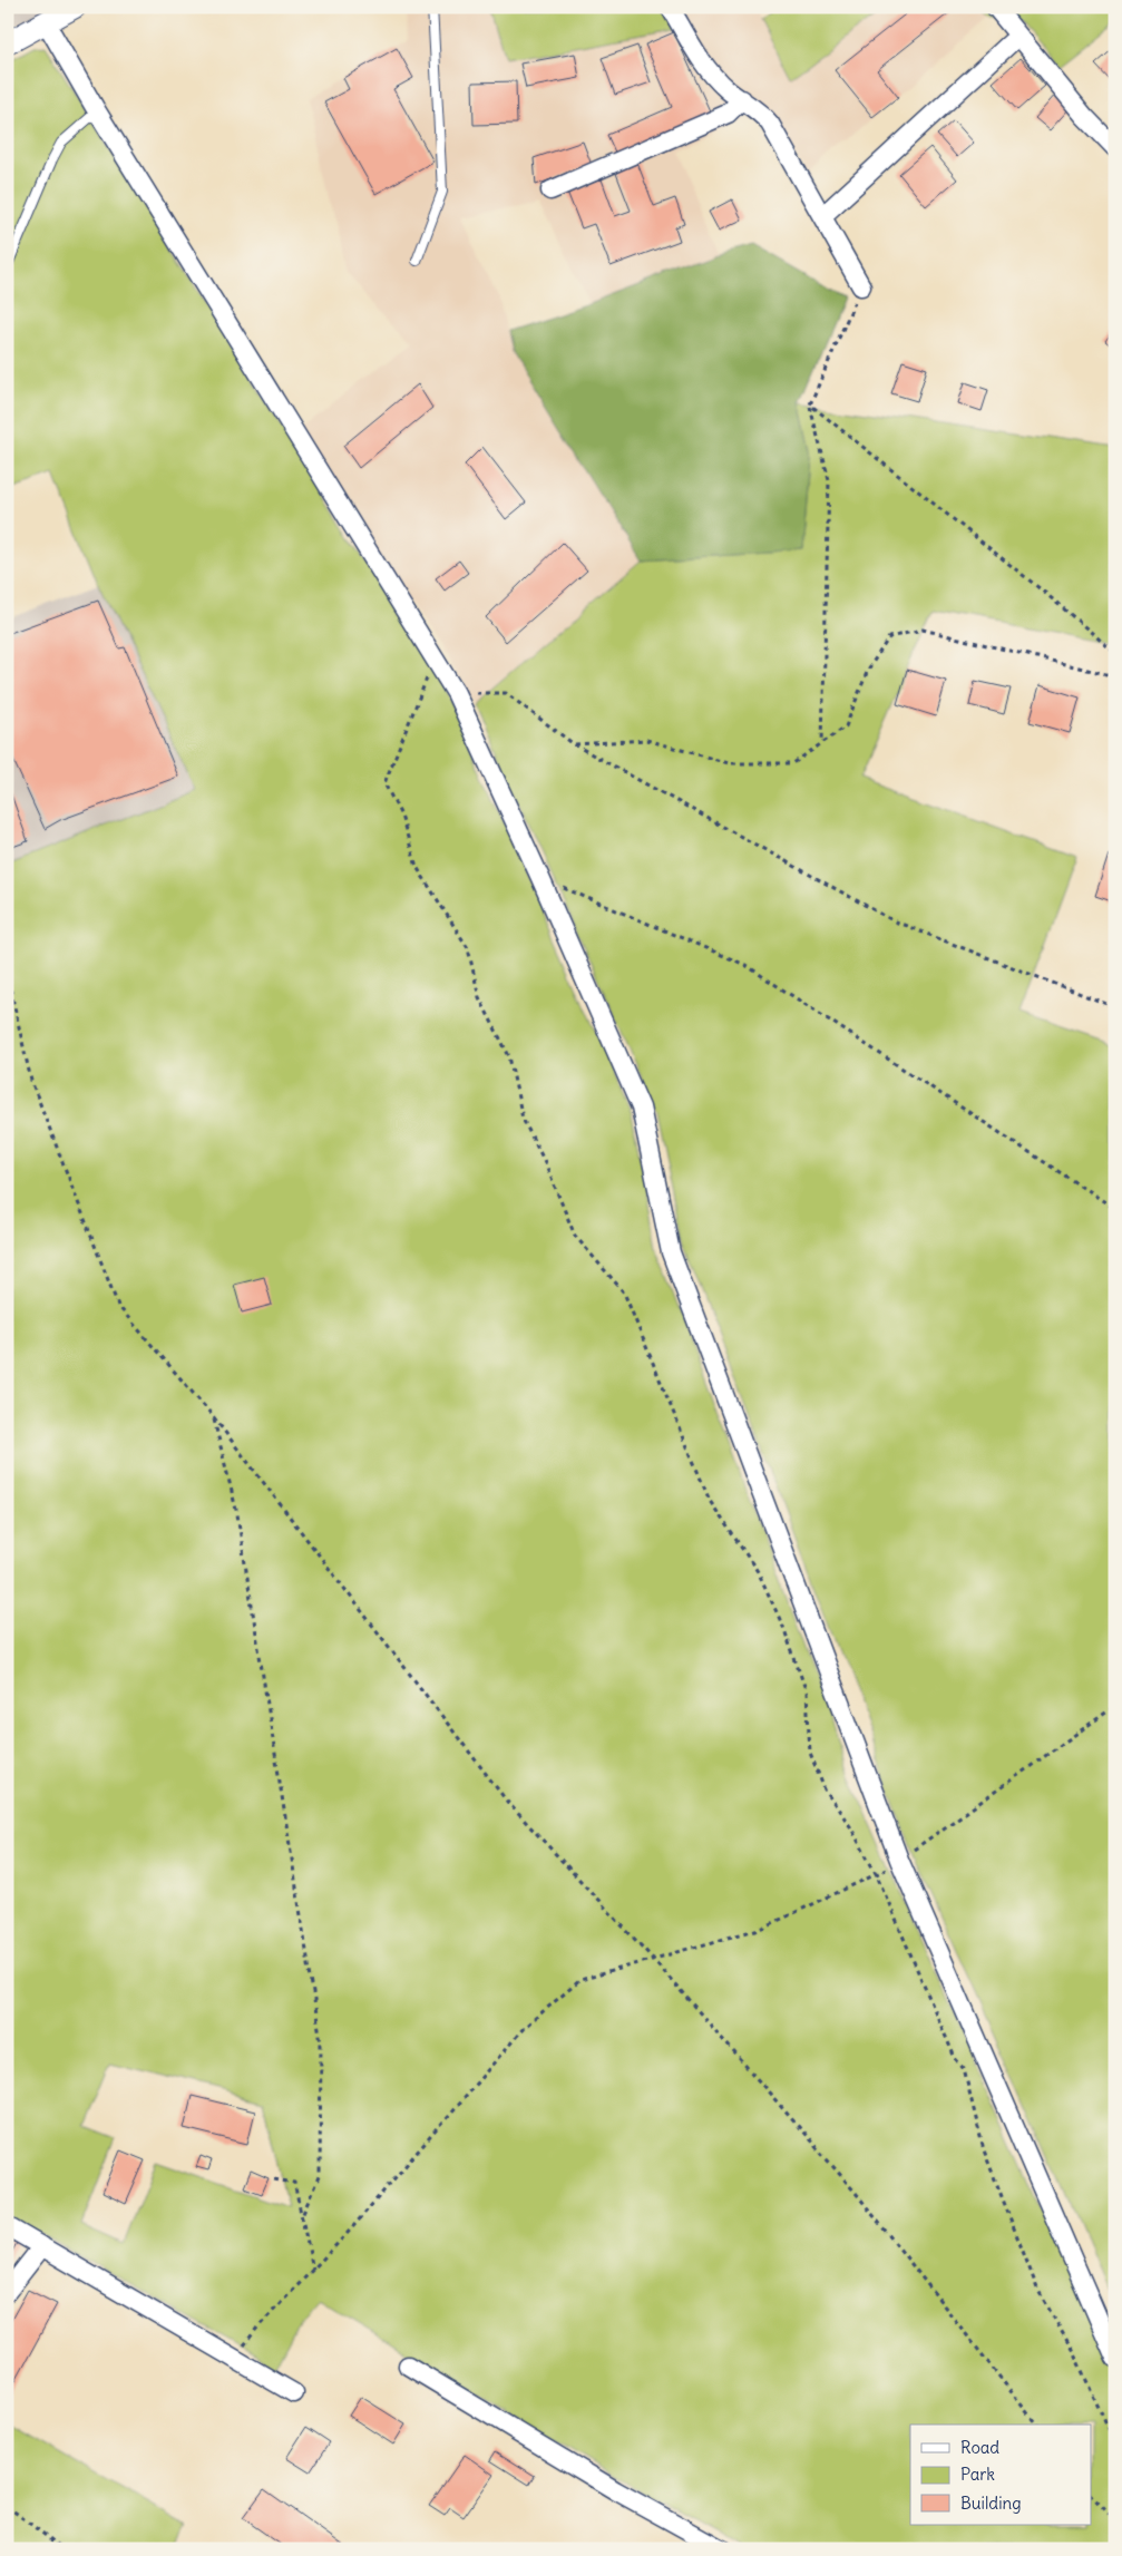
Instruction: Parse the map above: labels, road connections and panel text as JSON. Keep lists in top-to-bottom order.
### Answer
{
  "legend": ["Road", "Park", "Building"]
}
